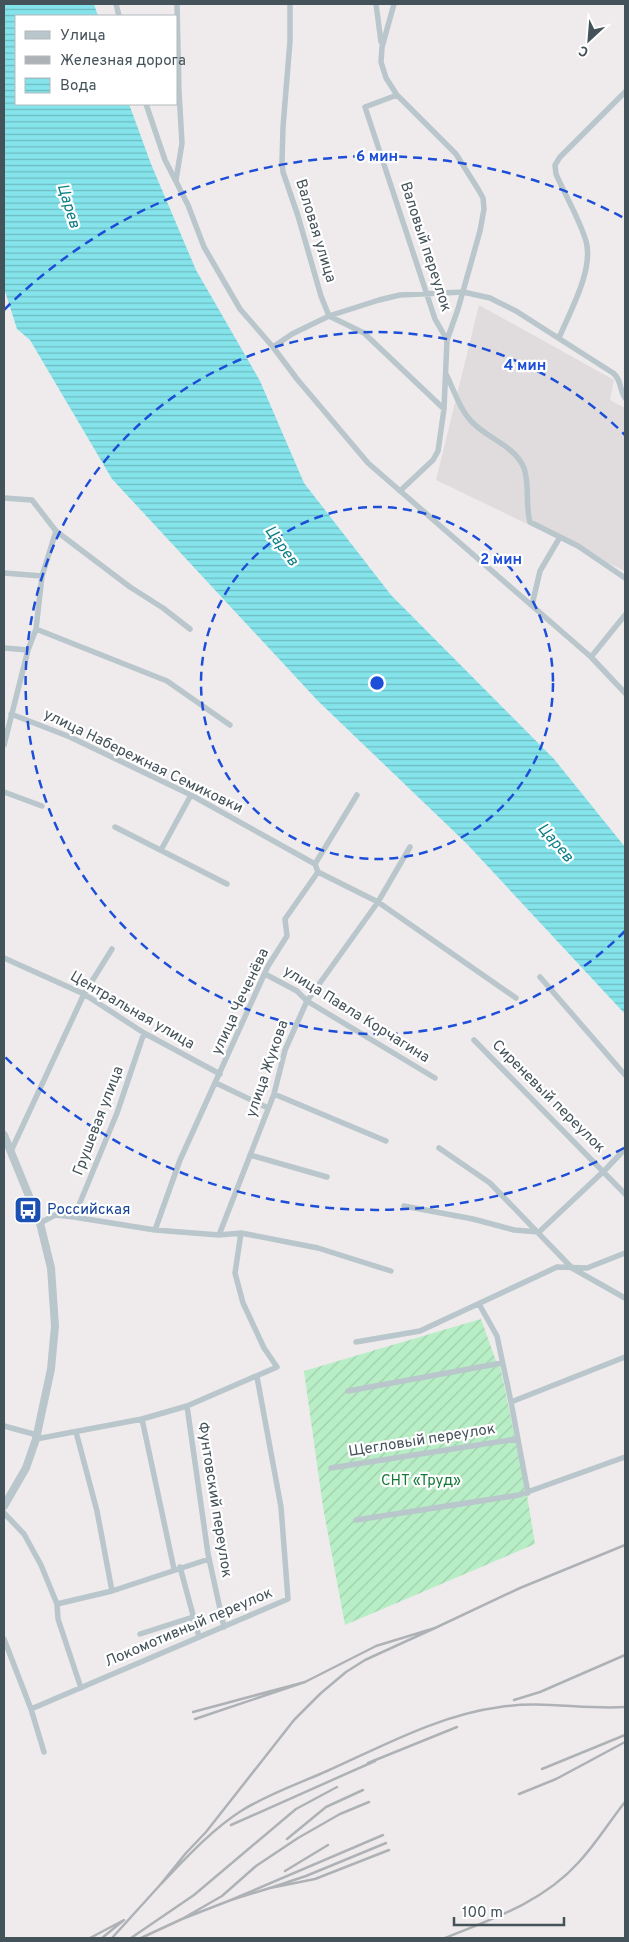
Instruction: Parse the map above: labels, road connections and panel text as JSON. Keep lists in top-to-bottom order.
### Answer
{
  "streets": {
    "street": [
      "Валовая улица",
      "Валовый переулок",
      "улица Набережная Семиковки",
      "улица Чеченёва",
      "Центральная улица",
      "улица Павла Корчагина",
      "улица Жукова",
      "Сиреневый переулок",
      "Грушевая улица",
      "Щегловый переулок",
      "Фунтовский переулок",
      "Локомотивный переулок"
    ]
  },
  "crossings": [
    ["улица Чеченёва", "Центральная улица"],
    ["улица Чеченёва", "улица Павла Корчагина"],
    ["Центральная улица", "Грушевая улица"],
    ["улица Павла Корчагина", "улица Жукова"],
    ["Фунтовский переулок", "Локомотивный переулок"]
  ],
  "water": ["Царев"],
  "parks": ["СНТ «Труд»"],
  "places": {
    "bus stop": ["Российская"]
  },
  "legend": ["Улица", "Железная дорога", "Вода"],
  "scale_bar": "100 m",
  "north": "bottom left",
  "rings": ["6 мин", "4 мин", "2 мин"]
}
